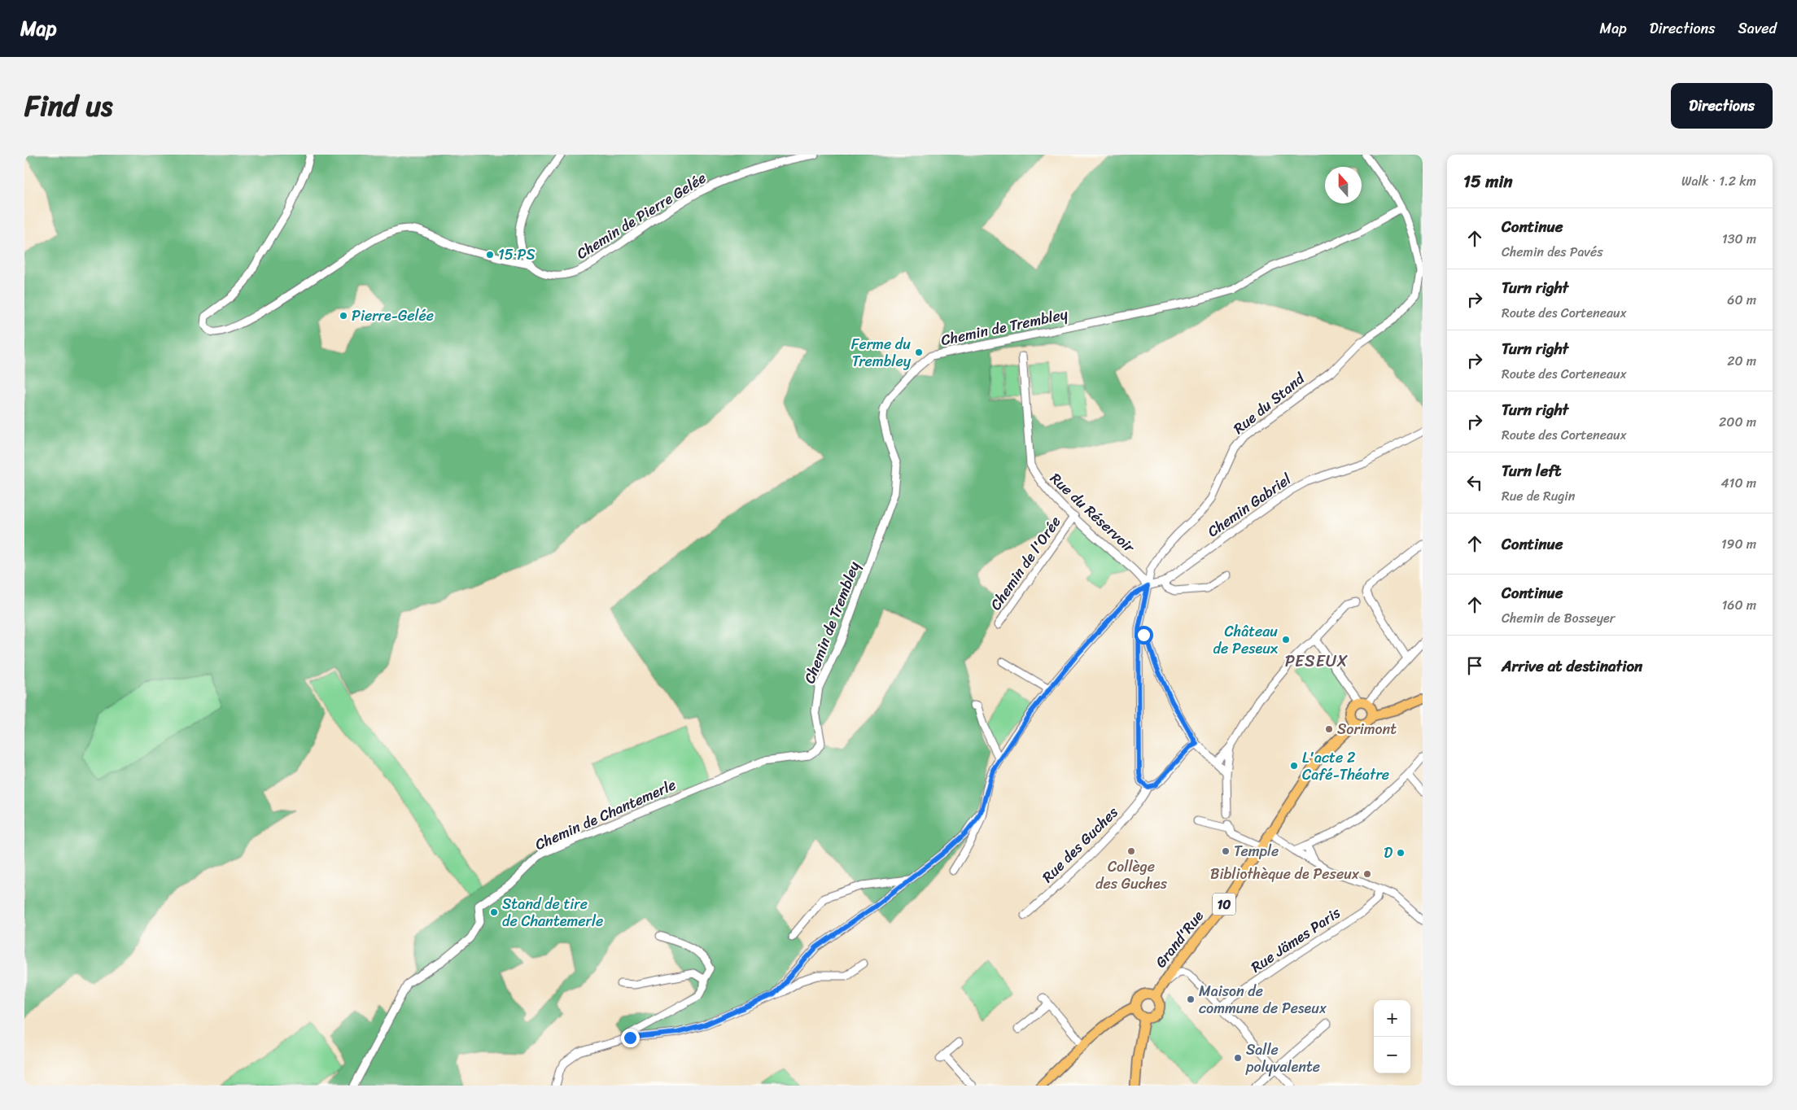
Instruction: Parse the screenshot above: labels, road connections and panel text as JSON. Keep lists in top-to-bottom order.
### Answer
{
  "streets": {
    "main road": ["10", "Grand'Rue"],
    "street": [
      "Chemin de Pierre Gelée",
      "Chemin de Trembley",
      "Rue du Stand",
      "Chemin Gabriel",
      "Rue du Réservoir",
      "Chemin de l'Orée",
      "Chemin de Chantemerle",
      "Rue des Guches",
      "Rue Jämes Paris"
    ]
  },
  "crossings": [
    ["Chemin de Trembley", "Rue du Stand"],
    ["Chemin de Trembley", "Chemin de Chantemerle"],
    ["Rue du Stand", "Chemin Gabriel"],
    ["Rue du Stand", "Rue du Réservoir"],
    ["Rue du Stand", "Rue des Guches"],
    ["Chemin Gabriel", "Rue du Réservoir"],
    ["Rue du Réservoir", "Chemin de l'Orée"]
  ],
  "districts": ["PESEUX"],
  "places": [
    "15·PS",
    "Pierre-Gelée",
    "Ferme du Trembley",
    "Château de Peseux",
    "Sorimont",
    "L'acte 2 Café-Théatre",
    "Collège des Guches",
    "Temple",
    "D",
    "Bibliothèque de Peseux",
    "Stand de tire de Chantemerle",
    "Maison de commune de Peseux",
    "Salle polyvalente"
  ],
  "north": "top",
  "page": {
    "header": "Map",
    "nav": ["Map", "Directions", "Saved"],
    "title": "Find us",
    "buttons": "Directions",
    "heading": ["15 min", "Walk · 1.2 km"],
    "list": [
      ["Continue", "Chemin des Pavés", "130 m"],
      ["Turn right", "Route des Corteneaux", "60 m"],
      ["Turn right", "Route des Corteneaux", "20 m"],
      ["Turn right", "Route des Corteneaux", "200 m"],
      ["Turn left", "Rue de Rugin", "410 m"],
      ["Continue", "190 m"],
      ["Continue", "Chemin de Bosseyer", "160 m"],
      "Arrive at destination"
    ],
    "map_buttons": ["+", "−"]
  }
}
